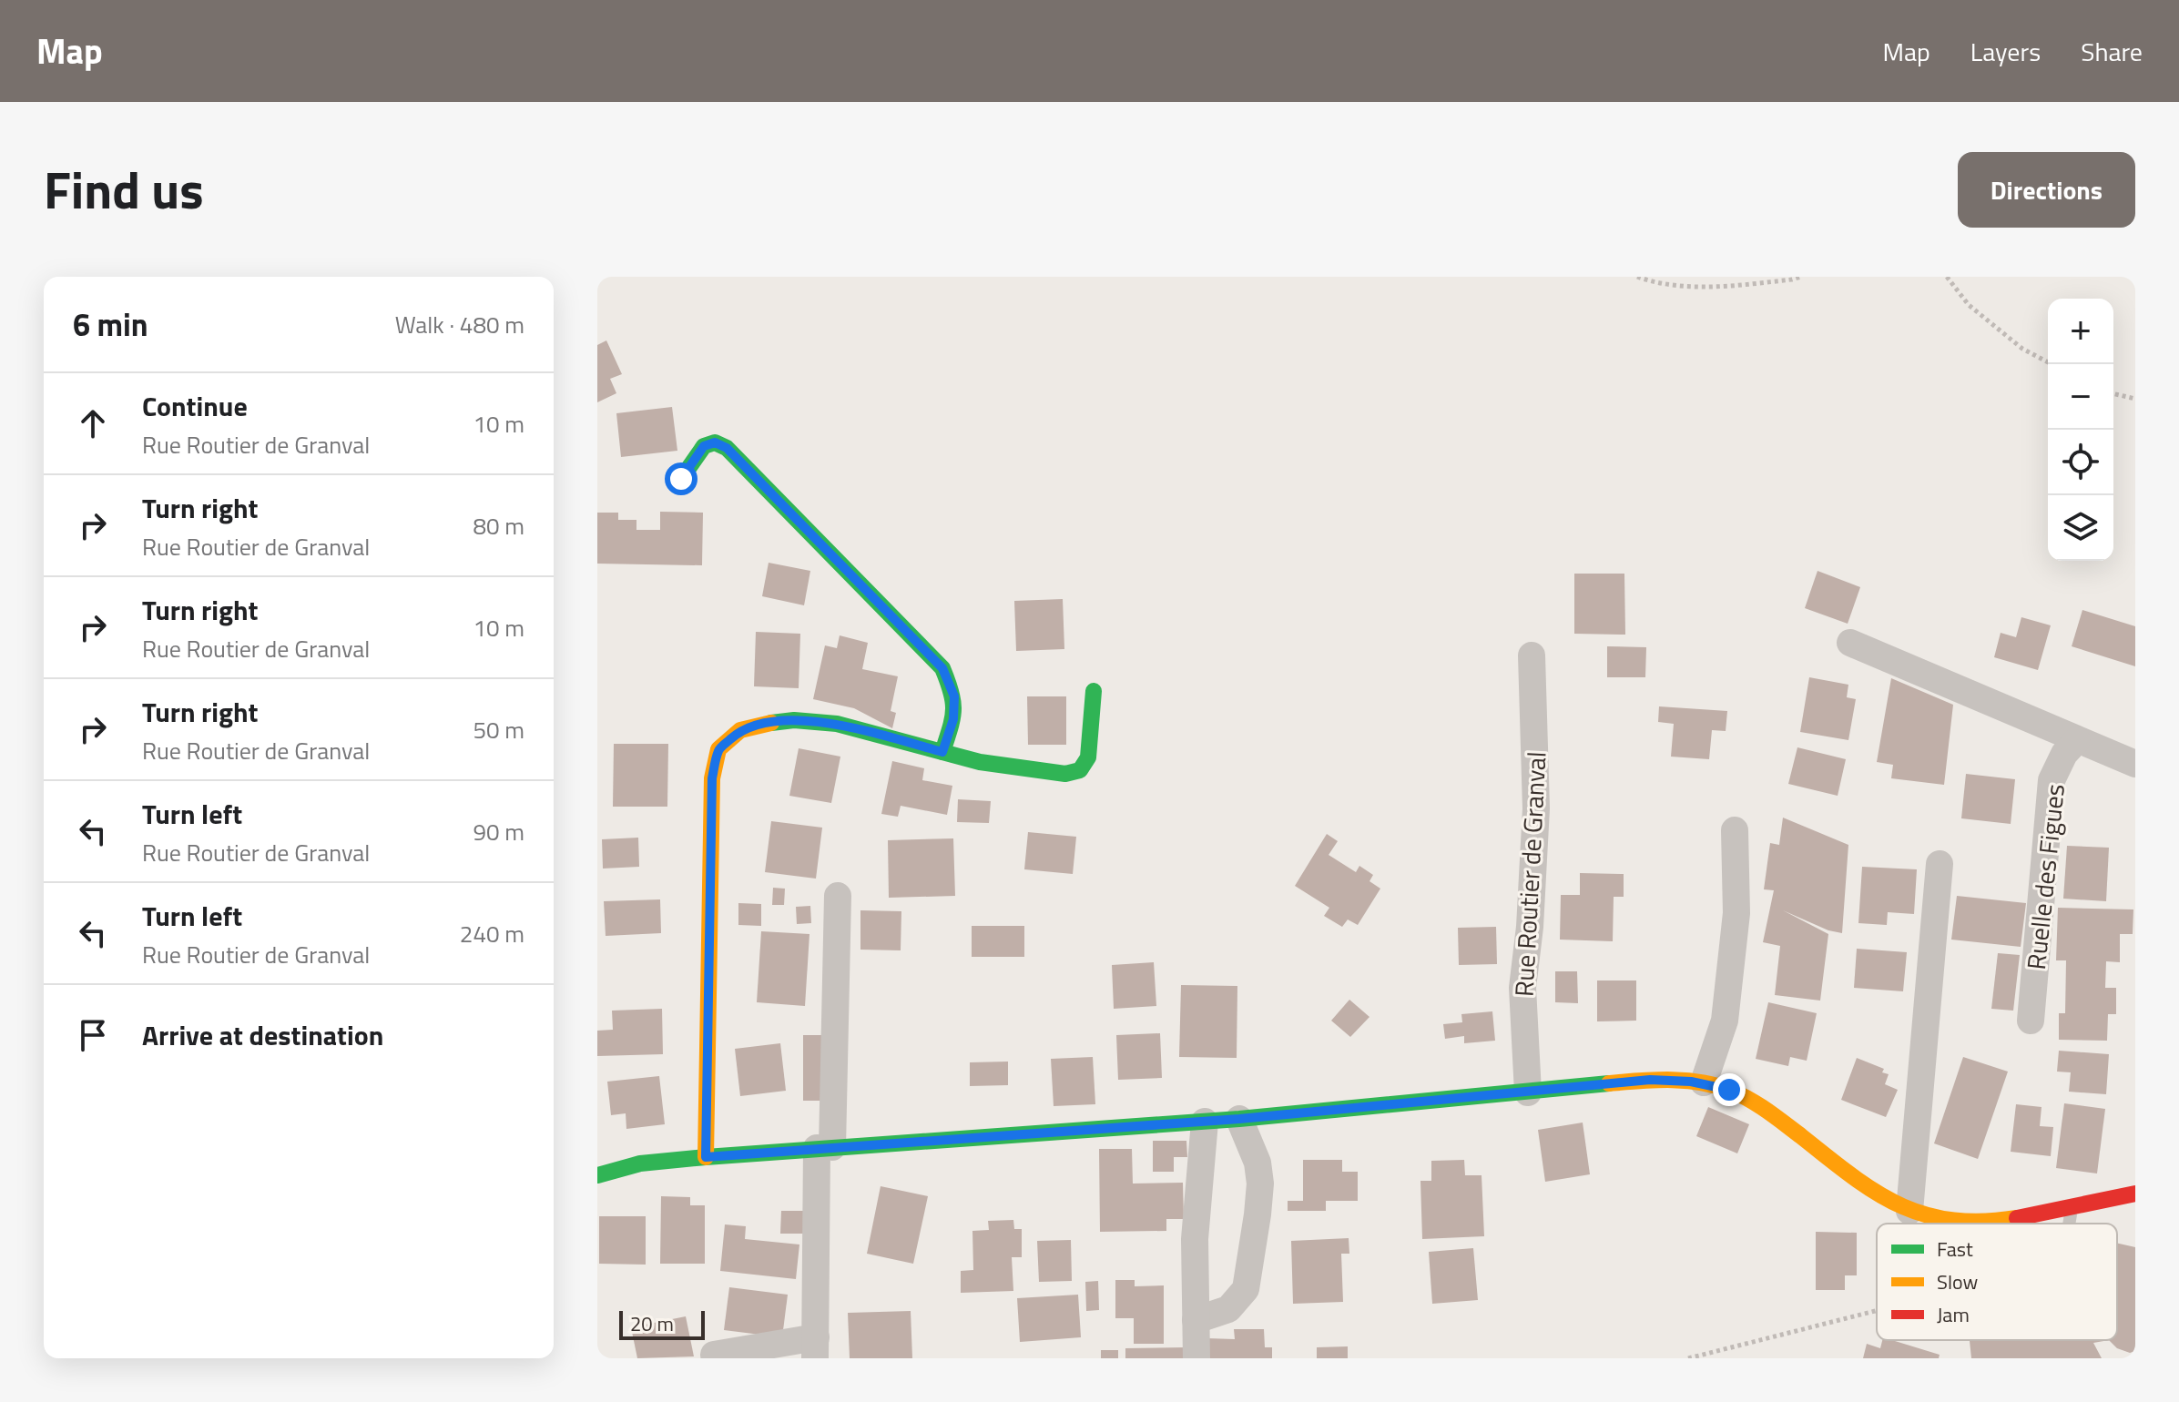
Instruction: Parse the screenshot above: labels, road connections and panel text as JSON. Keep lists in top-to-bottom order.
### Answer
{
  "streets": {
    "street": ["Rue Routier de Granval", "Ruelle des Figues"]
  },
  "legend": ["Fast", "Slow", "Jam"],
  "scale_bar": "20 m",
  "page": {
    "header": "Map",
    "nav": ["Map", "Layers", "Share"],
    "title": "Find us",
    "buttons": "Directions",
    "heading": ["6 min", "Walk · 480 m"],
    "map_buttons": ["+", "−"],
    "list": [
      ["Continue", "Rue Routier de Granval", "10 m"],
      ["Turn right", "Rue Routier de Granval", "80 m"],
      ["Turn right", "Rue Routier de Granval", "10 m"],
      ["Turn right", "Rue Routier de Granval", "50 m"],
      ["Turn left", "Rue Routier de Granval", "90 m"],
      ["Turn left", "Rue Routier de Granval", "240 m"],
      "Arrive at destination"
    ],
    "scale": "20 m"
  }
}
